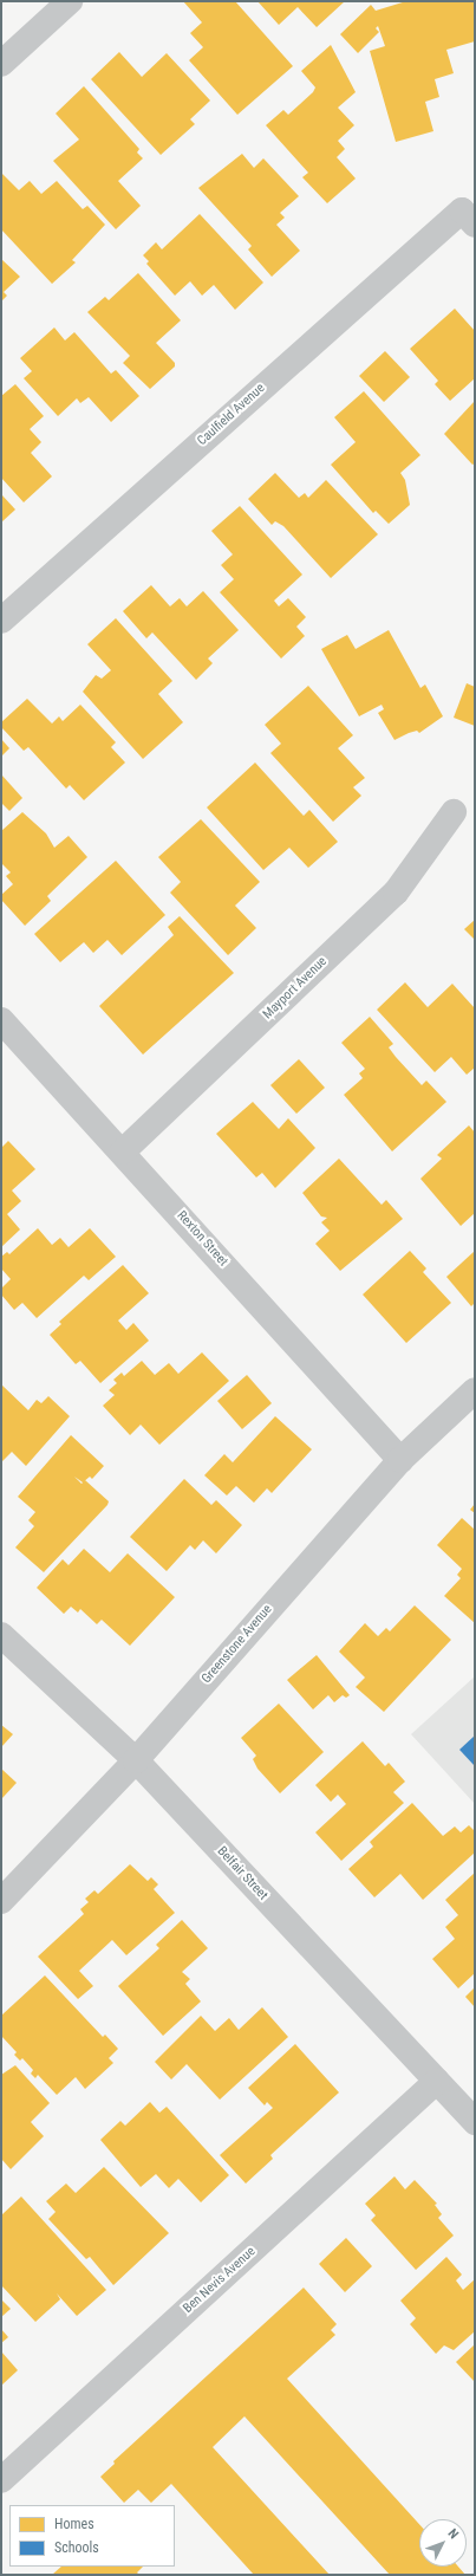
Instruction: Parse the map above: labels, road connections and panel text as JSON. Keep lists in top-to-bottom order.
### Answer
{
  "streets": {
    "street": [
      "Caulfield Avenue",
      "Mayport Avenue",
      "Rexton Street",
      "Greenstone Avenue",
      "Belfair Street",
      "Ben Nevis Avenue"
    ]
  },
  "crossings": [
    ["Mayport Avenue", "Rexton Street"],
    ["Rexton Street", "Greenstone Avenue"],
    ["Greenstone Avenue", "Belfair Street"],
    ["Belfair Street", "Ben Nevis Avenue"]
  ],
  "legend": ["Homes", "Schools"],
  "north": "top right"
}
